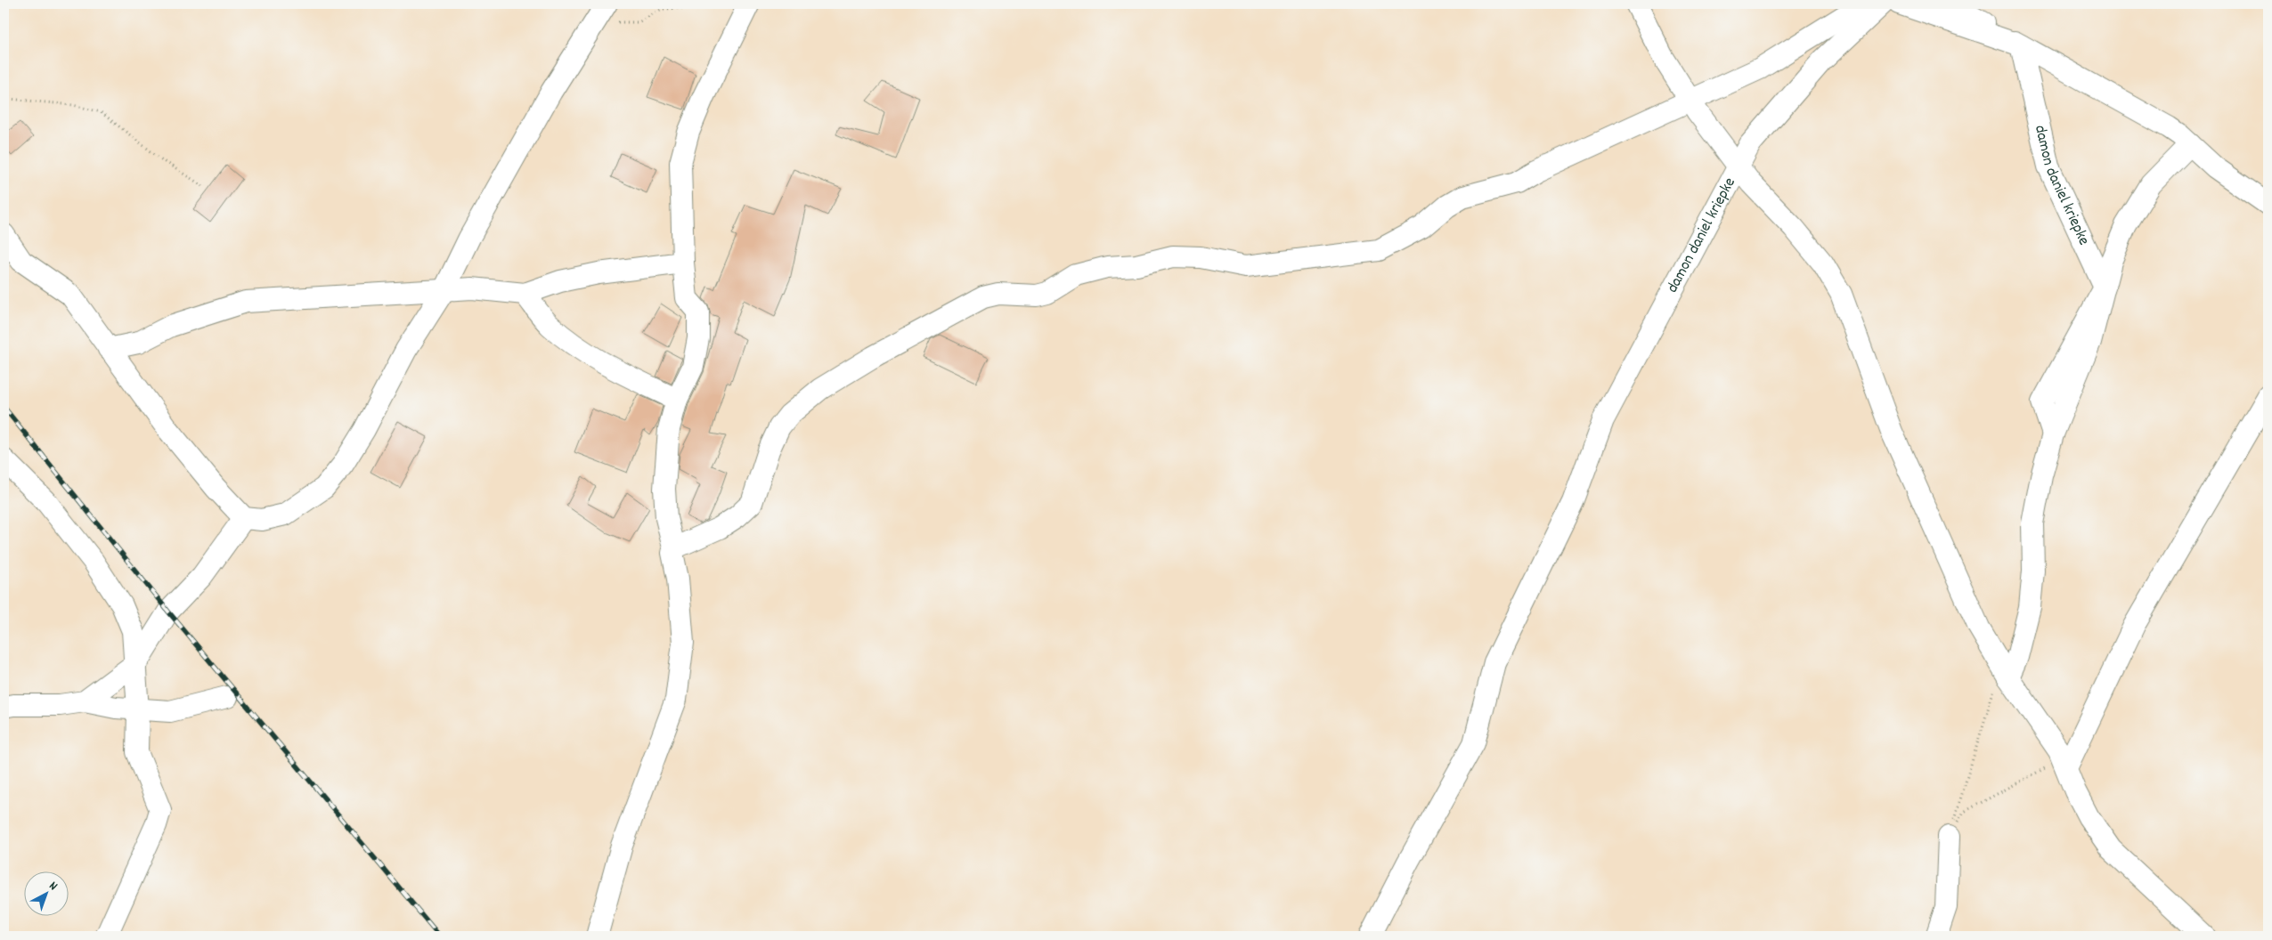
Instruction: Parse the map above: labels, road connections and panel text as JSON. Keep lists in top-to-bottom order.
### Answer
{
  "streets": {
    "street": ["damon daniel kriepke"]
  },
  "north": "top right"
}
